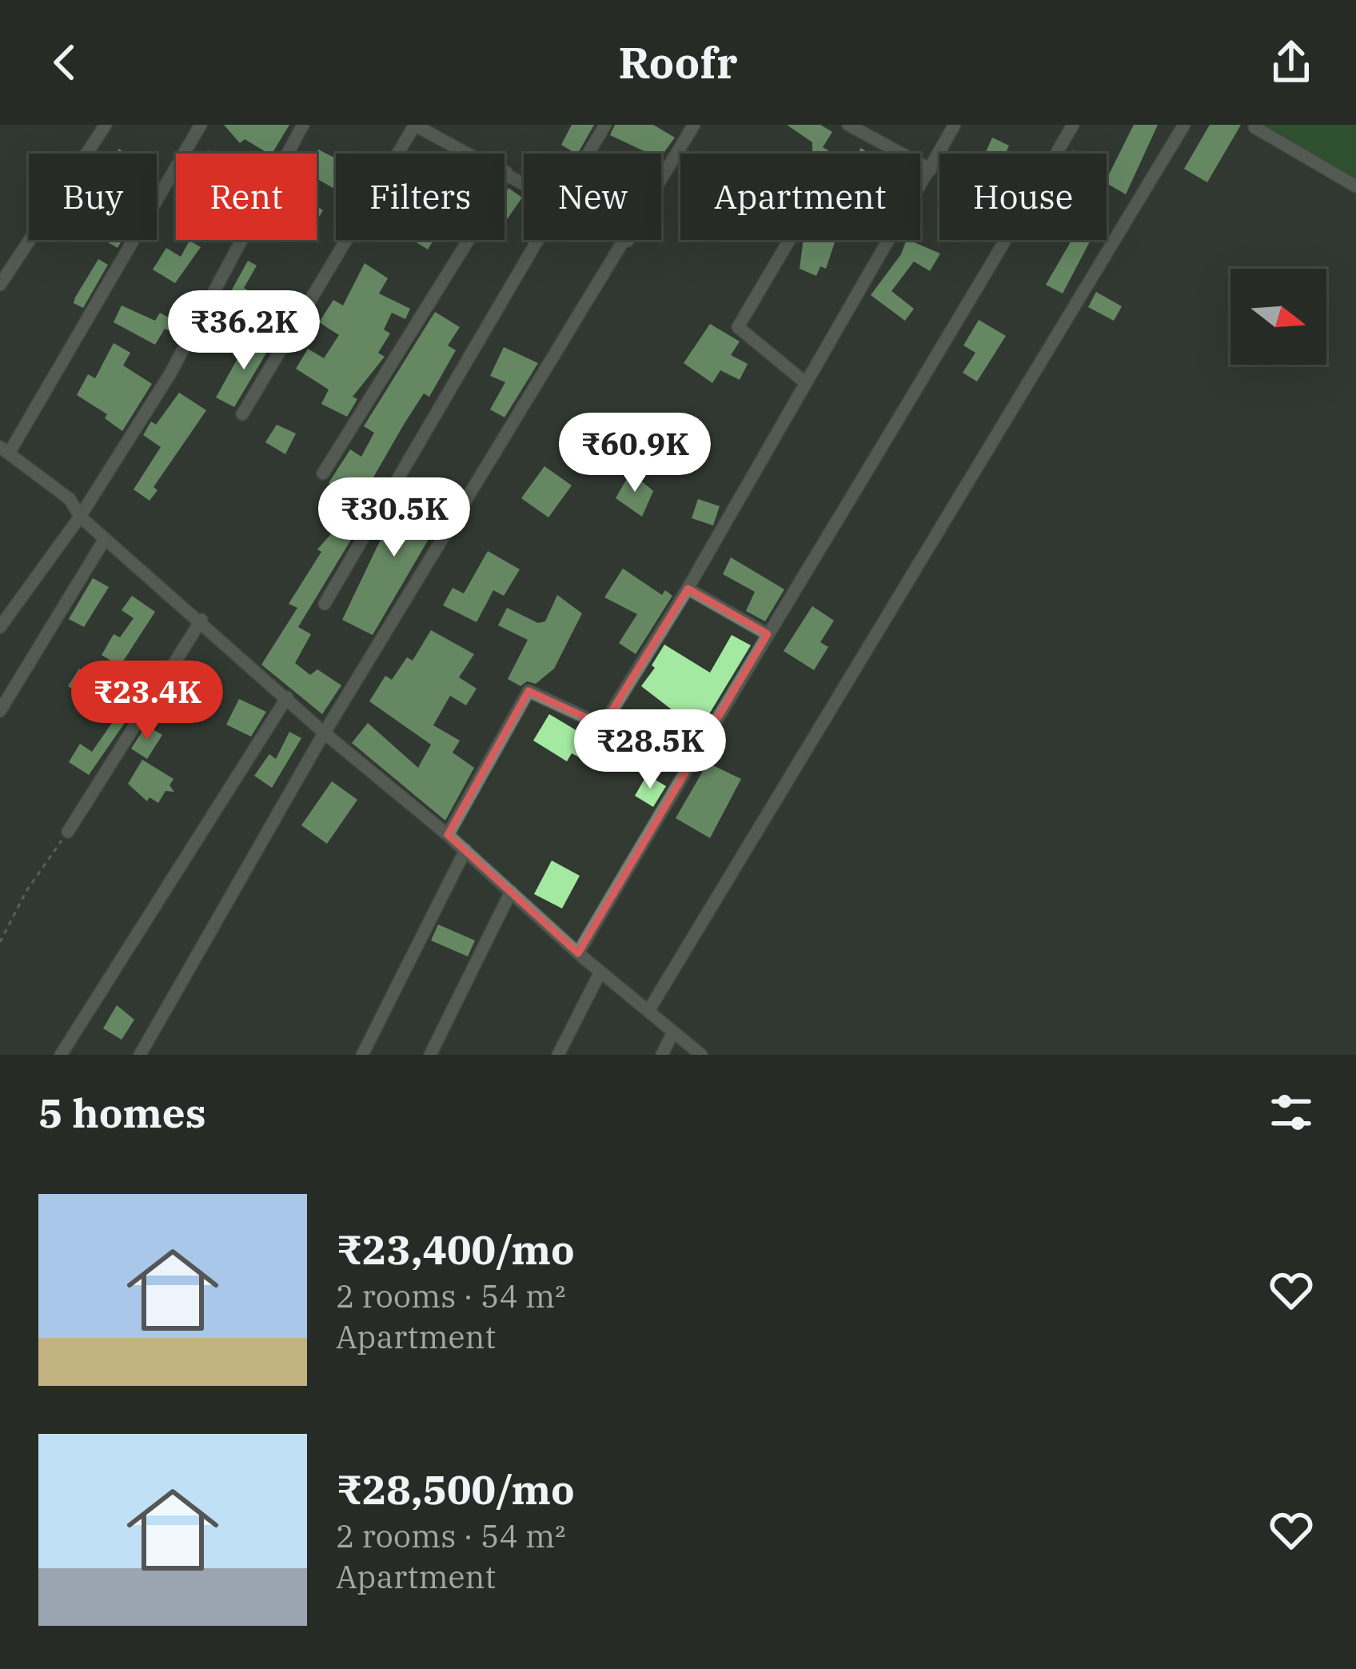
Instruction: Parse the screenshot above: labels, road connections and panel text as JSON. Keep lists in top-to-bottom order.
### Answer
{
  "north": "right",
  "page": {
    "header": "Roofr",
    "chip": [
      "Buy",
      "Rent",
      "Filters",
      "New",
      "Apartment",
      "House"
    ],
    "price": [
      "₹36.2K",
      "₹60.9K",
      "₹30.5K",
      "₹23.4K",
      "₹28.5K"
    ],
    "heading": "5 homes",
    "list": [
      {
        "name": "₹23,400/mo",
        "note": "2 rooms · 54 m² · Apartment"
      },
      {
        "name": "₹28,500/mo",
        "note": "2 rooms · 54 m² · Apartment"
      }
    ]
  }
}
